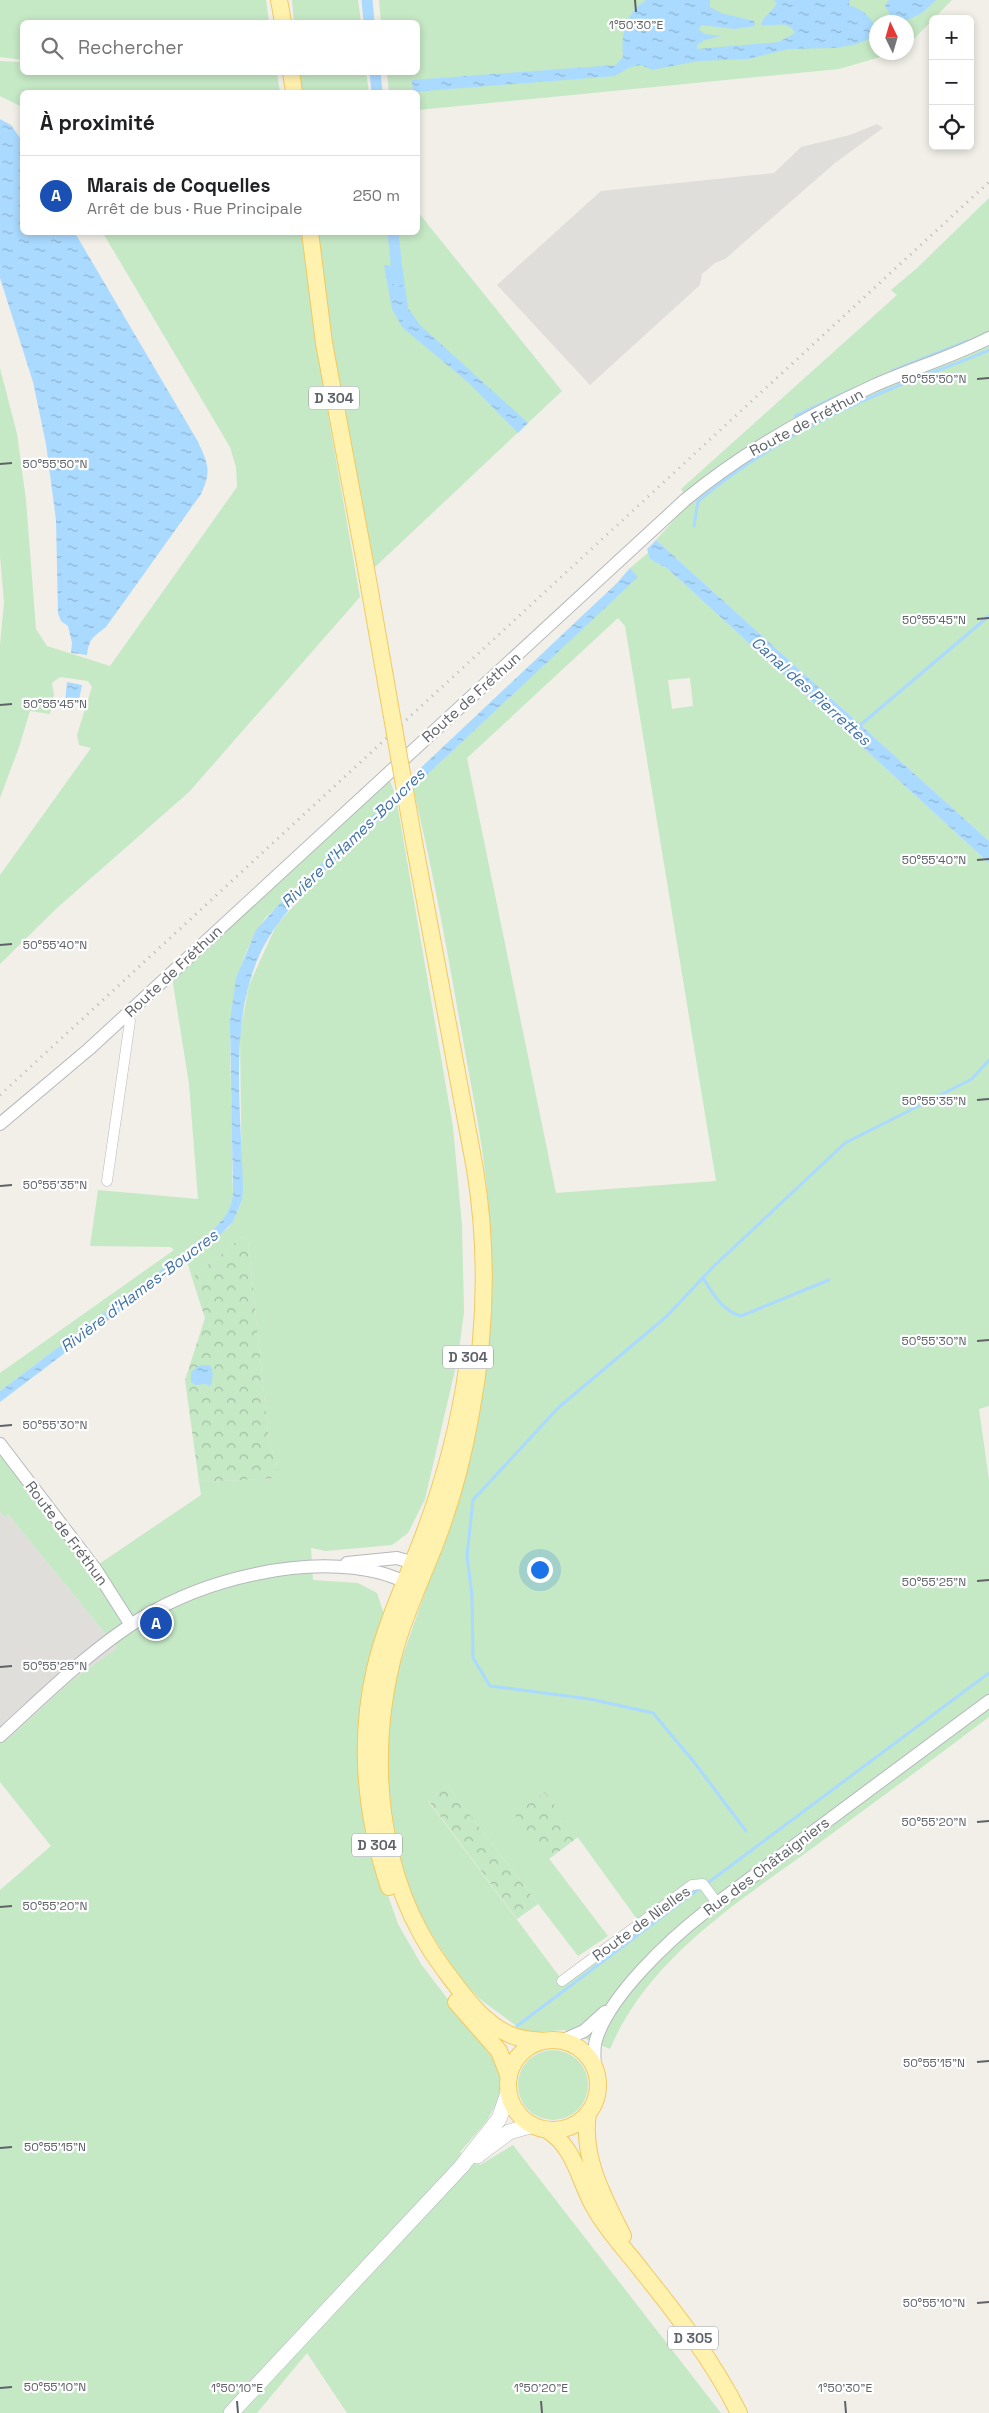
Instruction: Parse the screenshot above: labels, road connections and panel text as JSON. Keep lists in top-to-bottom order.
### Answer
{
  "streets": {
    "main road": ["D 304", "D 305"],
    "street": ["Route de Fréthun", "Rue des Châtaigniers", "Route de Nielles"]
  },
  "crossings": [
    ["D 304", "Rue des Châtaigniers"],
    ["D 304", "D 305"],
    ["Rue des Châtaigniers", "Route de Nielles"],
    ["Rue des Châtaigniers", "D 305"]
  ],
  "water": ["Canal des Pierrettes", "Rivière d'Hames-Boucres"],
  "north": "top",
  "page": {
    "map_buttons": ["+", "−"],
    "search": "Rechercher",
    "heading": "À proximité",
    "list": [
      {
        "mark": "A",
        "name": "Marais de Coquelles",
        "note": "Arrêt de bus · Rue Principale",
        "value": "250 m"
      }
    ],
    "pins": "A"
  },
  "coordinates": [
    "1°50'30\"E",
    "50°55'50\"N",
    "50°55'45\"N",
    "50°55'40\"N",
    "50°55'35\"N",
    "50°55'30\"N",
    "50°55'25\"N",
    "50°55'20\"N",
    "50°55'15\"N",
    "50°55'10\"N",
    "1°50'10\"E",
    "1°50'20\"E"
  ]
}
